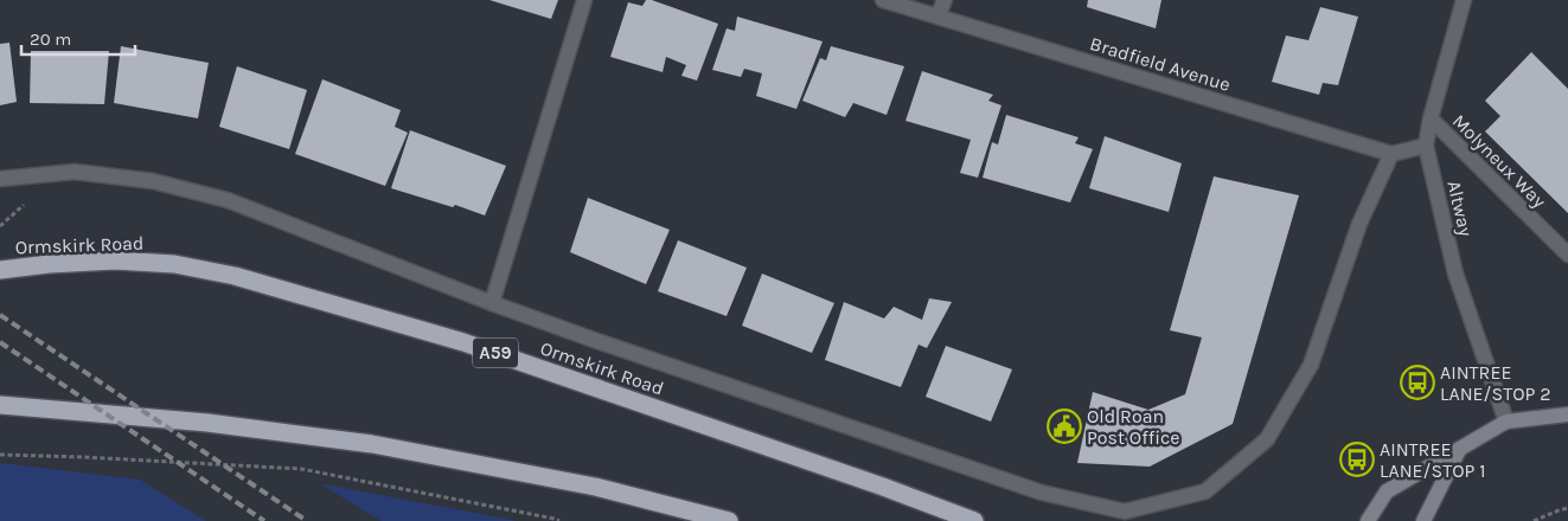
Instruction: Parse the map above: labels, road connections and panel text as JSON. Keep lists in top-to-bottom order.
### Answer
{
  "streets": {
    "highway": ["Ormskirk Road", "A59"],
    "street": ["Bradfield Avenue", "Molyneux Way", "Altway"]
  },
  "crossings": [
    ["Molyneux Way", "Altway"]
  ],
  "places": {
    "bus stop": ["AINTREE LANE/STOP 2", "AINTREE LANE/STOP 1"],
    "public building": ["Old Roan Post Office"]
  },
  "scale_bar": "20 m"
}
